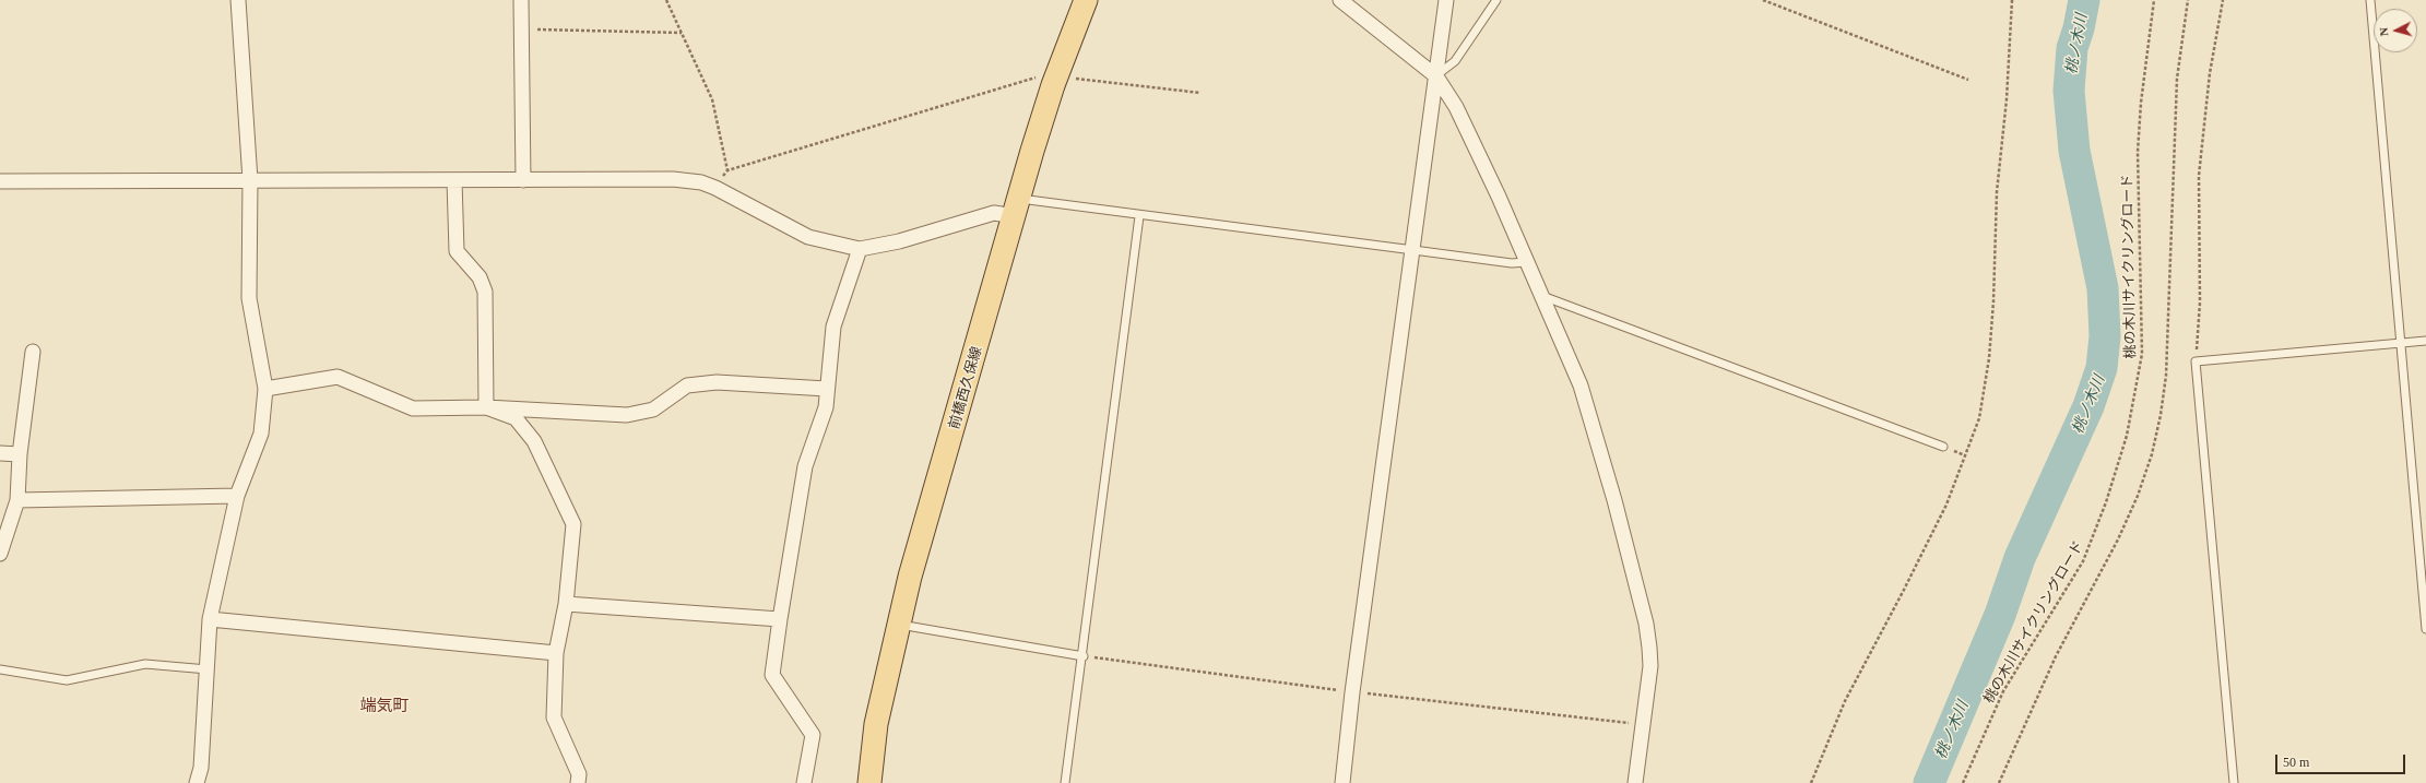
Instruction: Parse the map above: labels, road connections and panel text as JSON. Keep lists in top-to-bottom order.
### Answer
{
  "streets": {
    "main road": ["前橋西久保線"],
    "path": ["桃の木川サイクリングロード"]
  },
  "districts": ["端気町"],
  "water": ["桃ノ木川"],
  "scale_bar": "50 m",
  "north": "left"
}
